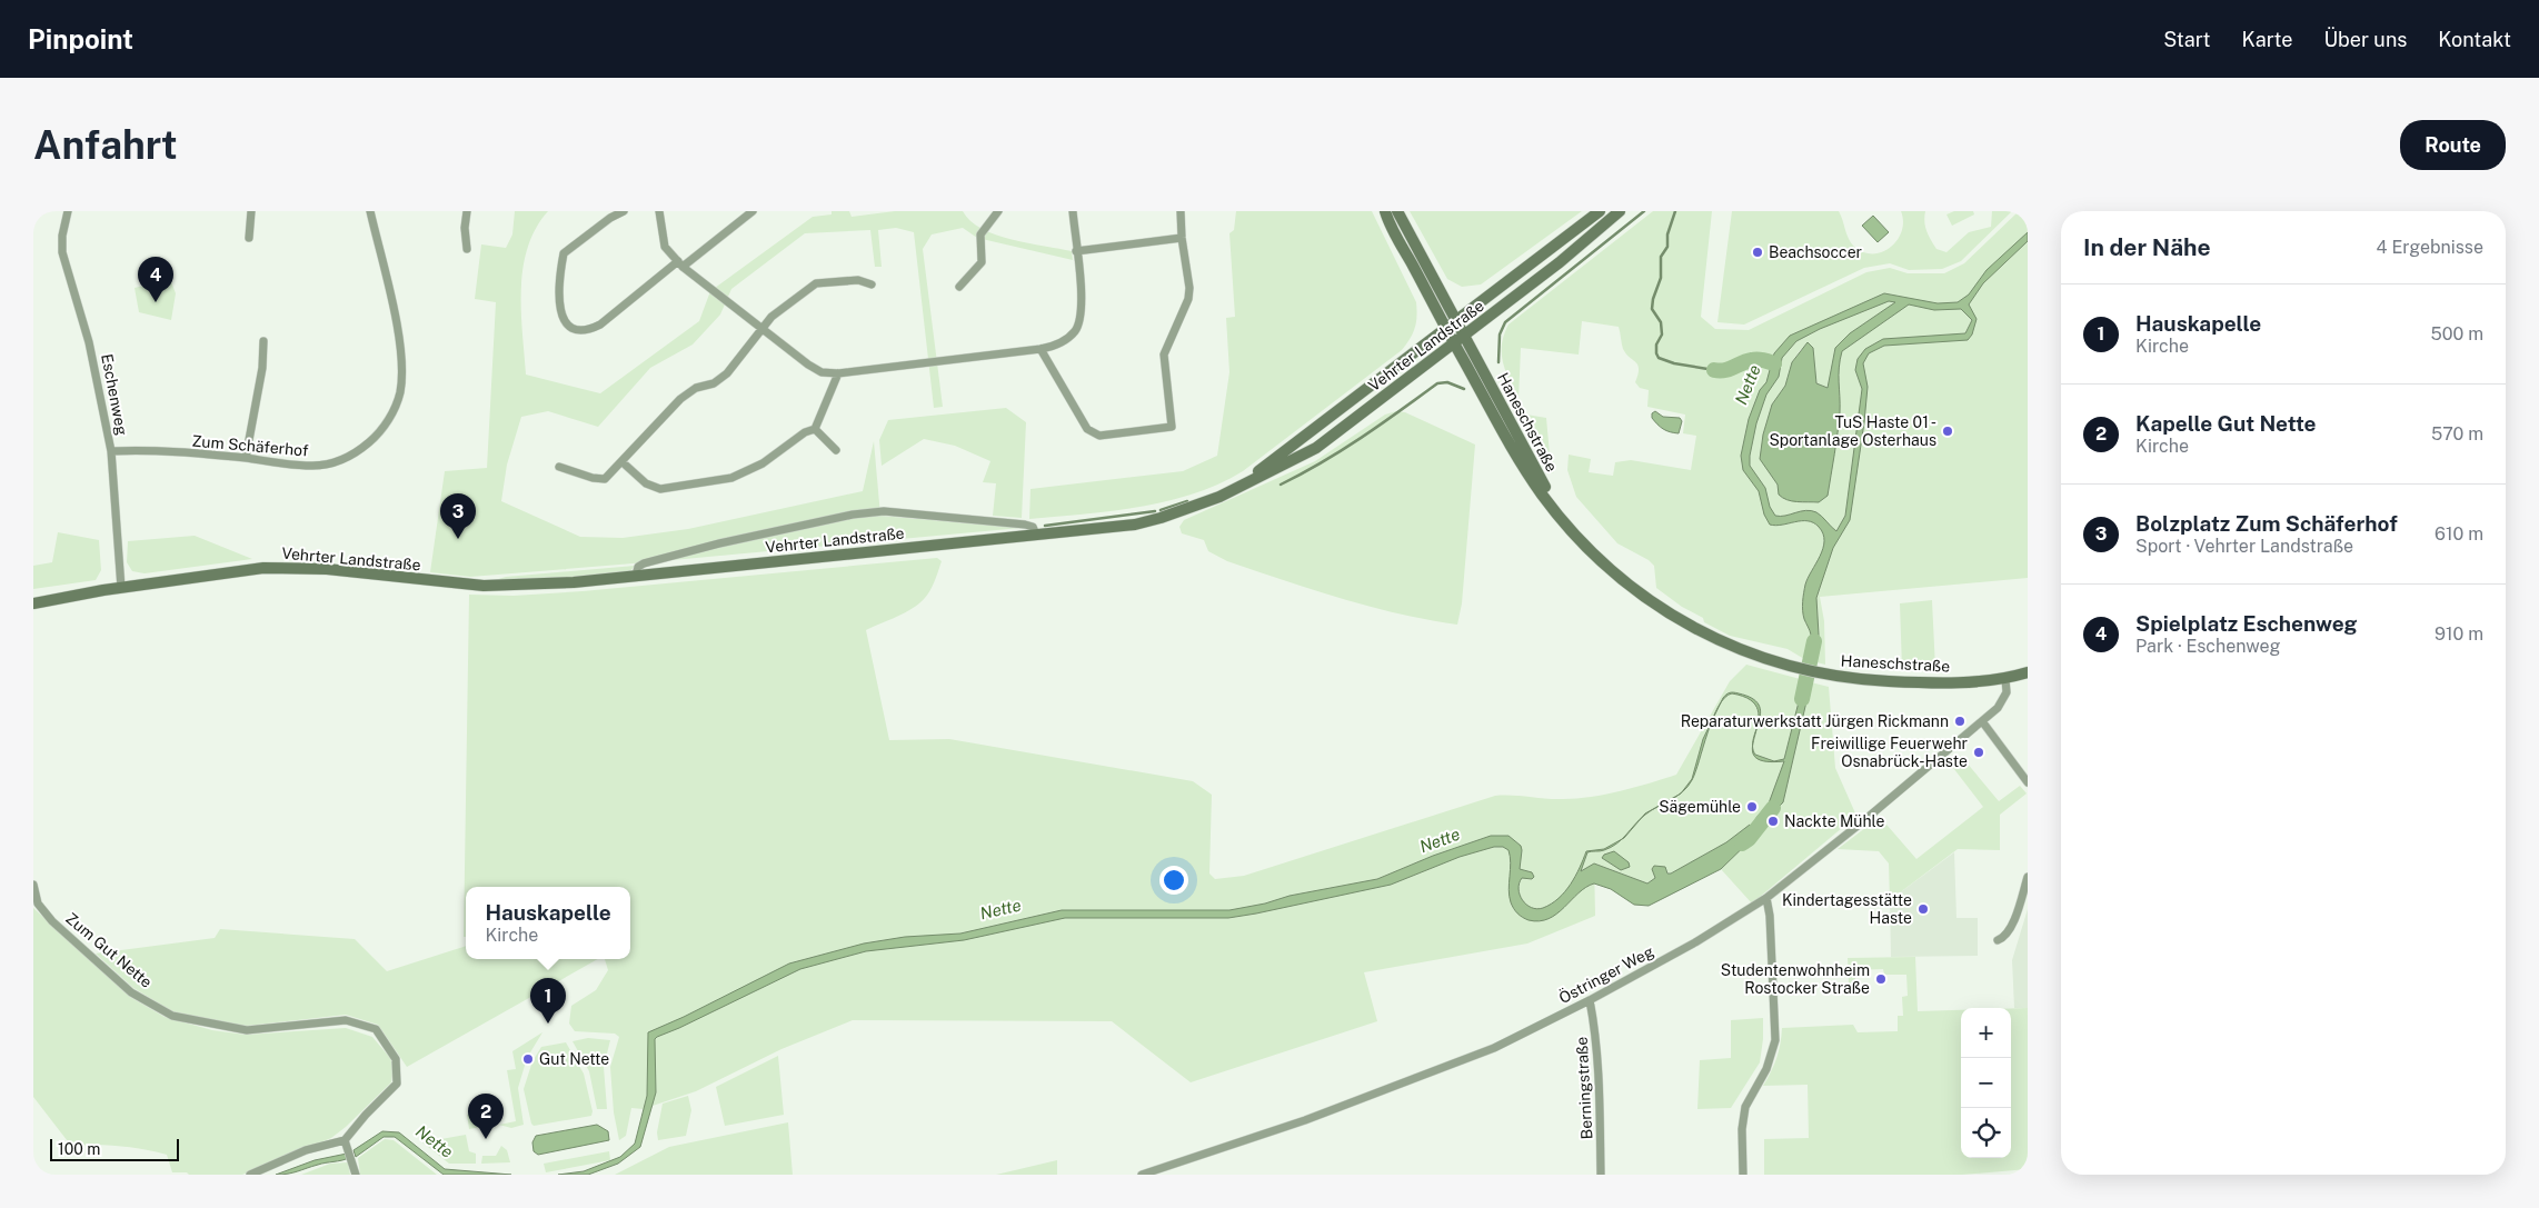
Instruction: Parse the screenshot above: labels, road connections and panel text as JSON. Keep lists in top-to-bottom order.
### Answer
{
  "streets": {
    "main road": ["Vehrter Landstraße", "Haneschstraße"],
    "street": [
      "Eschenweg",
      "Zum Schäferhof",
      "Zum Gut Nette",
      "Östringer Weg",
      "Berningstraße"
    ]
  },
  "crossings": [
    ["Vehrter Landstraße", "Eschenweg"],
    ["Vehrter Landstraße", "Haneschstraße"],
    ["Eschenweg", "Zum Schäferhof"],
    ["Haneschstraße", "Östringer Weg"],
    ["Östringer Weg", "Berningstraße"]
  ],
  "water": ["Nette"],
  "places": [
    "Beachsoccer",
    "TuS Haste 01 - Sportanlage Osterhaus",
    "Reparaturwerkstatt Jürgen Rickmann",
    "Freiwillige Feuerwehr Osnabrück-Haste",
    "Sägemühle",
    "Nackte Mühle",
    "Kindertagesstätte Haste",
    "Studentenwohnheim Rostocker Straße",
    "Gut Nette"
  ],
  "scale_bar": "100 m",
  "page": {
    "header": "Pinpoint",
    "nav": [
      "Start",
      "Karte",
      "Über uns",
      "Kontakt"
    ],
    "buttons": "Route",
    "title": "Anfahrt",
    "heading": ["In der Nähe", "4 Ergebnisse"],
    "pins": [
      "4",
      "3",
      "1",
      "2"
    ],
    "list": [
      {
        "mark": "1",
        "name": "Hauskapelle",
        "note": "Kirche",
        "value": "500 m"
      },
      {
        "mark": "2",
        "name": "Kapelle Gut Nette",
        "note": "Kirche",
        "value": "570 m"
      },
      {
        "mark": "3",
        "name": "Bolzplatz Zum Schäferhof",
        "note": "Sport · Vehrter Landstraße",
        "value": "610 m"
      },
      {
        "mark": "4",
        "name": "Spielplatz Eschenweg",
        "note": "Park · Eschenweg",
        "value": "910 m"
      }
    ],
    "popup": ["Hauskapelle", "Kirche"],
    "map_buttons": ["+", "−"],
    "scale": "100 m"
  }
}
